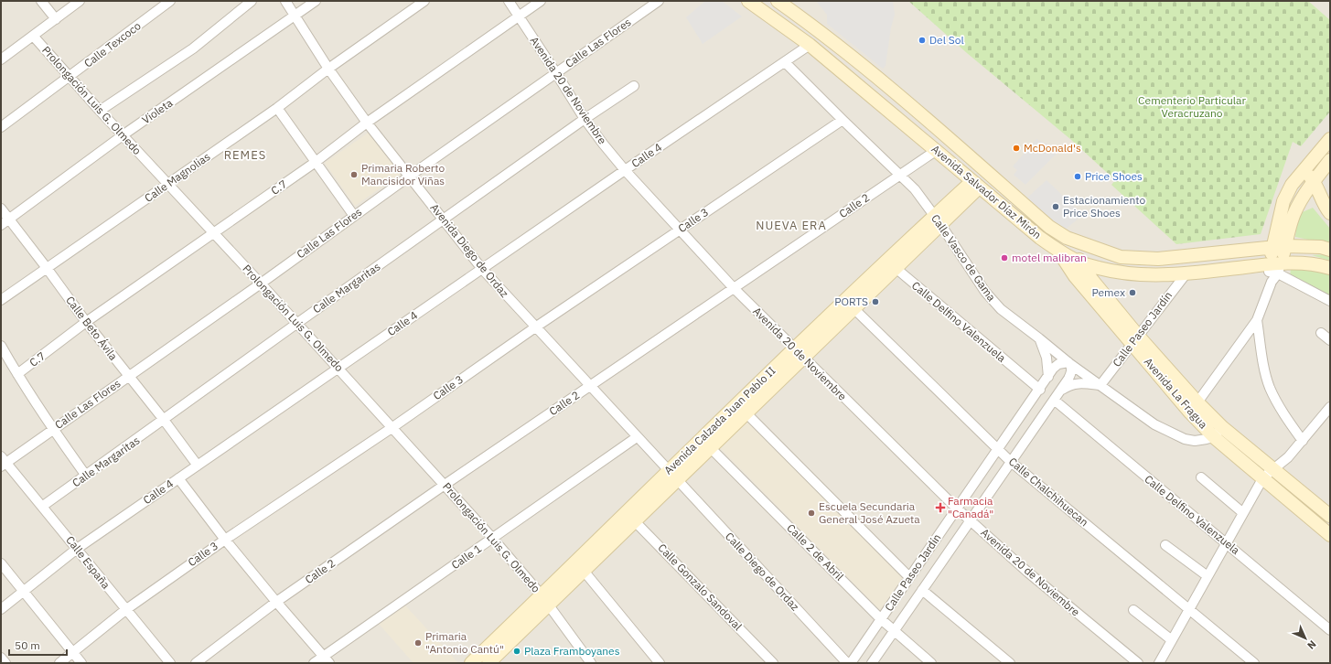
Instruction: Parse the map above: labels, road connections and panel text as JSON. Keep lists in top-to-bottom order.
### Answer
{
  "streets": {
    "main road": ["Avenida Salvador Díaz Mirón", "Avenida La Fragua", "Avenida Calzada Juan Pablo II"],
    "street": [
      "Calle Las Flores",
      "Calle Texcoco",
      "Avenida 20 de Noviembre",
      "Prolongación Luis G. Olmedo",
      "Violeta",
      "Calle 4",
      "Calle Magnolias",
      "C.7",
      "Calle 2",
      "Calle 3",
      "Avenida Diego de Ordaz",
      "Calle Vasco de Gama",
      "Calle Margaritas",
      "Calle Delfino Valenzuela",
      "Calle Beto Ávila",
      "Calle Paseo Jardín",
      "Calle Chalchihuecan",
      "Calle 2 de Abril",
      "Calle 1",
      "Calle España",
      "Calle Diego de Ordaz",
      "Calle Gonzalo Sandoval"
    ]
  },
  "crossings": [
    ["Calle Las Flores", "Avenida 20 de Noviembre"],
    ["Calle Las Flores", "Prolongación Luis G. Olmedo"],
    ["Calle Las Flores", "Avenida Diego de Ordaz"],
    ["Calle Las Flores", "Calle Beto Ávila"],
    ["Calle Las Flores", "Calle España"],
    ["Calle Texcoco", "Prolongación Luis G. Olmedo"],
    ["Avenida 20 de Noviembre", "Calle 4"],
    ["Avenida 20 de Noviembre", "C.7"],
    ["Avenida 20 de Noviembre", "Calle 2"],
    ["Avenida 20 de Noviembre", "Calle 3"],
    ["Avenida 20 de Noviembre", "Calle Margaritas"],
    ["Avenida 20 de Noviembre", "Calle Paseo Jardín"],
    ["Avenida 20 de Noviembre", "Avenida Calzada Juan Pablo II"],
    ["Prolongación Luis G. Olmedo", "Violeta"],
    ["Prolongación Luis G. Olmedo", "Calle 4"],
    ["Prolongación Luis G. Olmedo", "Calle Magnolias"],
    ["Prolongación Luis G. Olmedo", "C.7"],
    ["Prolongación Luis G. Olmedo", "Calle 2"],
    ["Prolongación Luis G. Olmedo", "Calle 3"],
    ["Prolongación Luis G. Olmedo", "Calle Margaritas"],
    ["Prolongación Luis G. Olmedo", "Avenida Calzada Juan Pablo II"],
    ["Prolongación Luis G. Olmedo", "Calle 1"],
    ["Violeta", "Avenida Diego de Ordaz"],
    ["Violeta", "Calle Beto Ávila"],
    ["Calle 4", "Avenida Salvador Díaz Mirón"],
    ["Calle 4", "Avenida Diego de Ordaz"],
    ["Calle 4", "Calle Vasco de Gama"],
    ["Calle 4", "Calle Beto Ávila"],
    ["Calle 4", "Calle España"],
    ["Calle Magnolias", "Avenida Diego de Ordaz"],
    ["Calle Magnolias", "Calle Beto Ávila"],
    ["C.7", "Avenida Diego de Ordaz"],
    ["C.7", "Calle Beto Ávila"],
    ["Avenida Salvador Díaz Mirón", "Calle 2"],
    ["Avenida Salvador Díaz Mirón", "Calle Paseo Jardín"],
    ["Avenida Salvador Díaz Mirón", "Avenida La Fragua"],
    ["Avenida Salvador Díaz Mirón", "Avenida Calzada Juan Pablo II"],
    ["Calle 2", "Avenida Diego de Ordaz"],
    ["Calle 2", "Calle Vasco de Gama"],
    ["Calle 3", "Avenida Diego de Ordaz"],
    ["Calle 3", "Calle Vasco de Gama"],
    ["Calle 3", "Calle España"],
    ["Avenida Diego de Ordaz", "Calle Margaritas"],
    ["Avenida Diego de Ordaz", "Avenida Calzada Juan Pablo II"],
    ["Avenida Diego de Ordaz", "Calle 1"],
    ["Avenida Diego de Ordaz", "Calle Diego de Ordaz"],
    ["Calle Vasco de Gama", "Calle Paseo Jardín"],
    ["Calle Vasco de Gama", "Avenida La Fragua"],
    ["Calle Vasco de Gama", "Avenida Calzada Juan Pablo II"],
    ["Calle Margaritas", "Calle Beto Ávila"],
    ["Calle Margaritas", "Calle España"],
    ["Calle Delfino Valenzuela", "Calle Paseo Jardín"],
    ["Calle Delfino Valenzuela", "Avenida Calzada Juan Pablo II"],
    ["Calle Paseo Jardín", "Avenida La Fragua"],
    ["Calle Paseo Jardín", "Calle Chalchihuecan"],
    ["Calle Paseo Jardín", "Calle 2 de Abril"],
    ["Avenida Calzada Juan Pablo II", "Calle Chalchihuecan"],
    ["Avenida Calzada Juan Pablo II", "Calle 2 de Abril"],
    ["Avenida Calzada Juan Pablo II", "Calle Diego de Ordaz"],
    ["Avenida Calzada Juan Pablo II", "Calle Gonzalo Sandoval"]
  ],
  "districts": ["REMES", "NUEVA ERA"],
  "parks": ["Cementerio Particular Veracruzano"],
  "places": {
    "other": [
      "Del Sol",
      "McDonald's",
      "Primaria Roberto Mancisidor Viñas",
      "Price Shoes",
      "Estacionamiento Price Shoes",
      "motel malibran",
      "Pemex",
      "PORTS",
      "Escuela Secundaria General José Azueta",
      "Primaria \"Antonio Cantú\"",
      "Plaza Framboyanes"
    ],
    "health": ["Farmacia \"Canadá\""]
  },
  "scale_bar": "50 m",
  "north": "bottom right"
}
